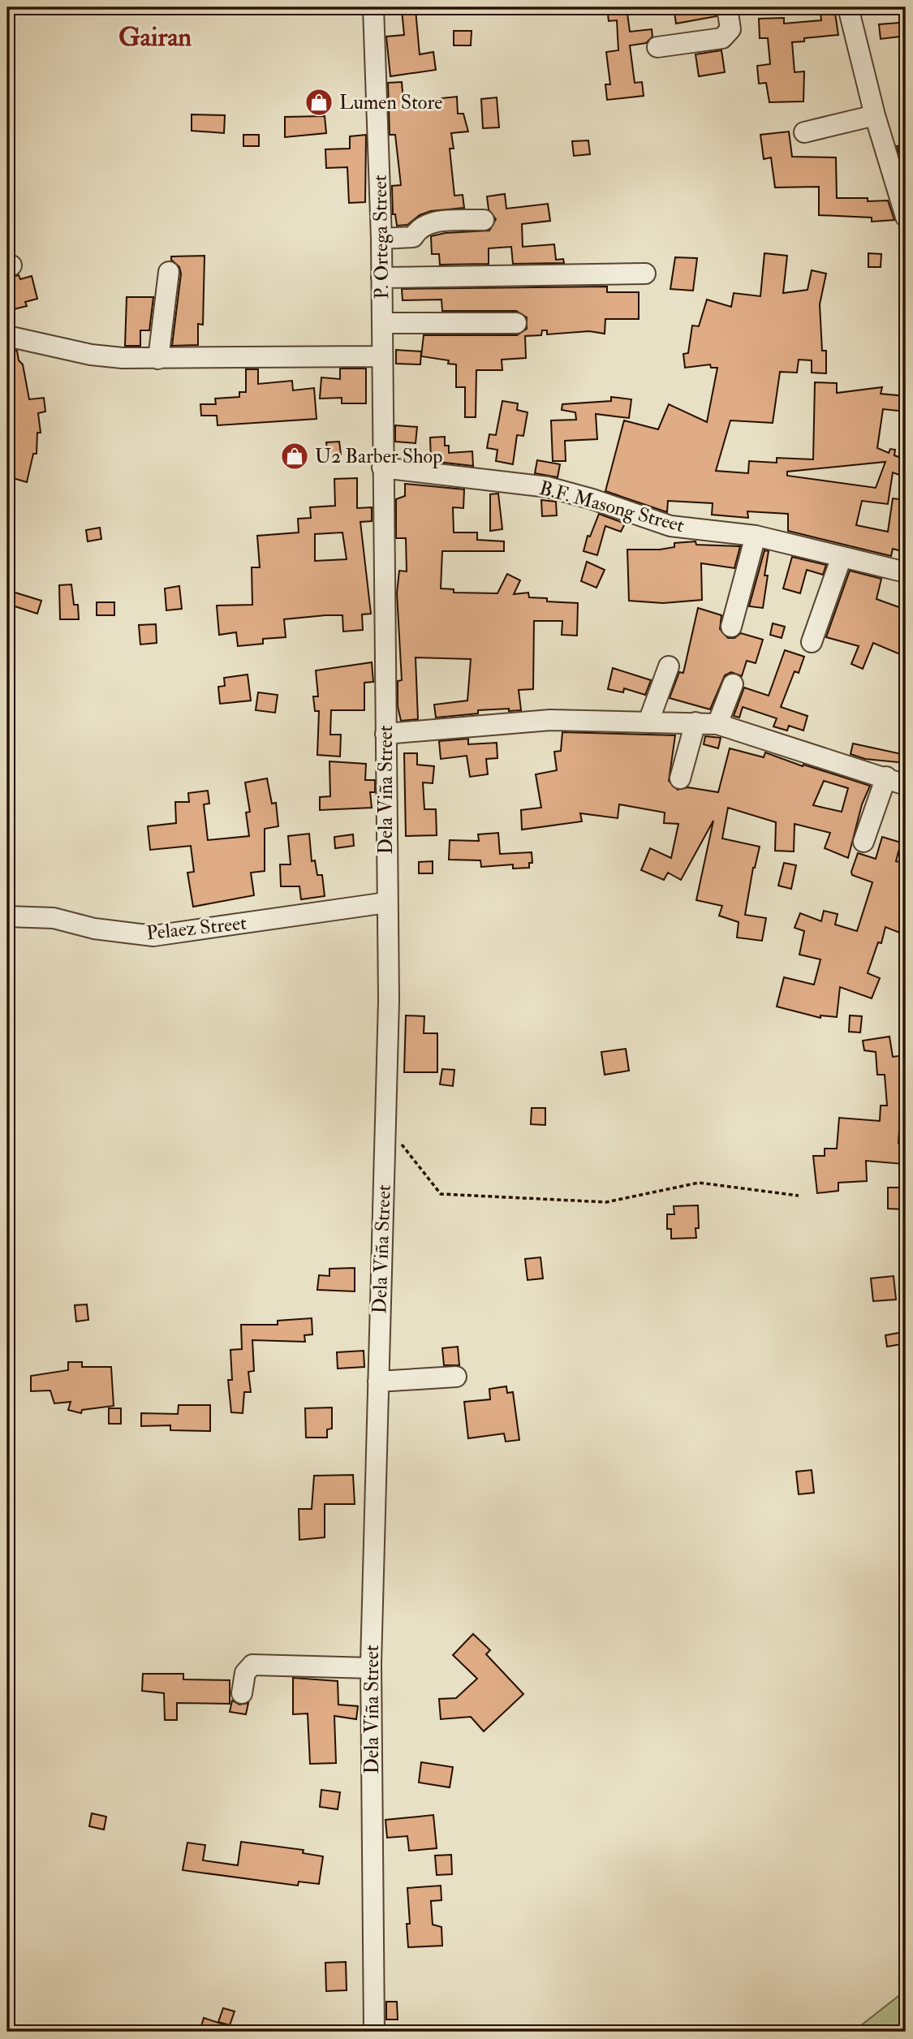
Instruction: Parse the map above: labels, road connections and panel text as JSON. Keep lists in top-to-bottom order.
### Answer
{
  "streets": {
    "street": [
      "P. Ortega Street",
      "B.F. Masong Street",
      "Dela Viña Street",
      "Pelaez Street"
    ]
  },
  "crossings": [
    ["P. Ortega Street", "B.F. Masong Street"],
    ["P. Ortega Street", "Dela Viña Street"],
    ["B.F. Masong Street", "Dela Viña Street"],
    ["Dela Viña Street", "Pelaez Street"]
  ],
  "districts": ["Gairan"],
  "places": {
    "shop": ["Lumen Store", "U2 Barber Shop"]
  }
}
